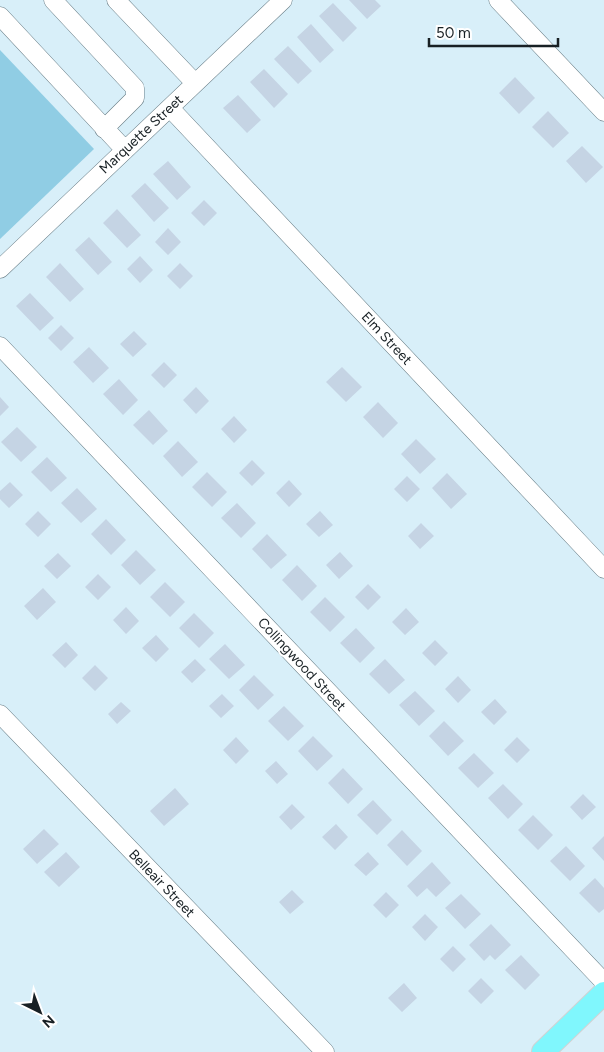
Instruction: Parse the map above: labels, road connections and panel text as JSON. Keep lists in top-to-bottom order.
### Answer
{
  "streets": {
    "street": [
      "Marquette Street",
      "Elm Street",
      "Collingwood Street",
      "Belleair Street"
    ]
  },
  "crossings": [
    ["Marquette Street", "Elm Street"]
  ],
  "scale_bar": "50 m",
  "north": "bottom right"
}
